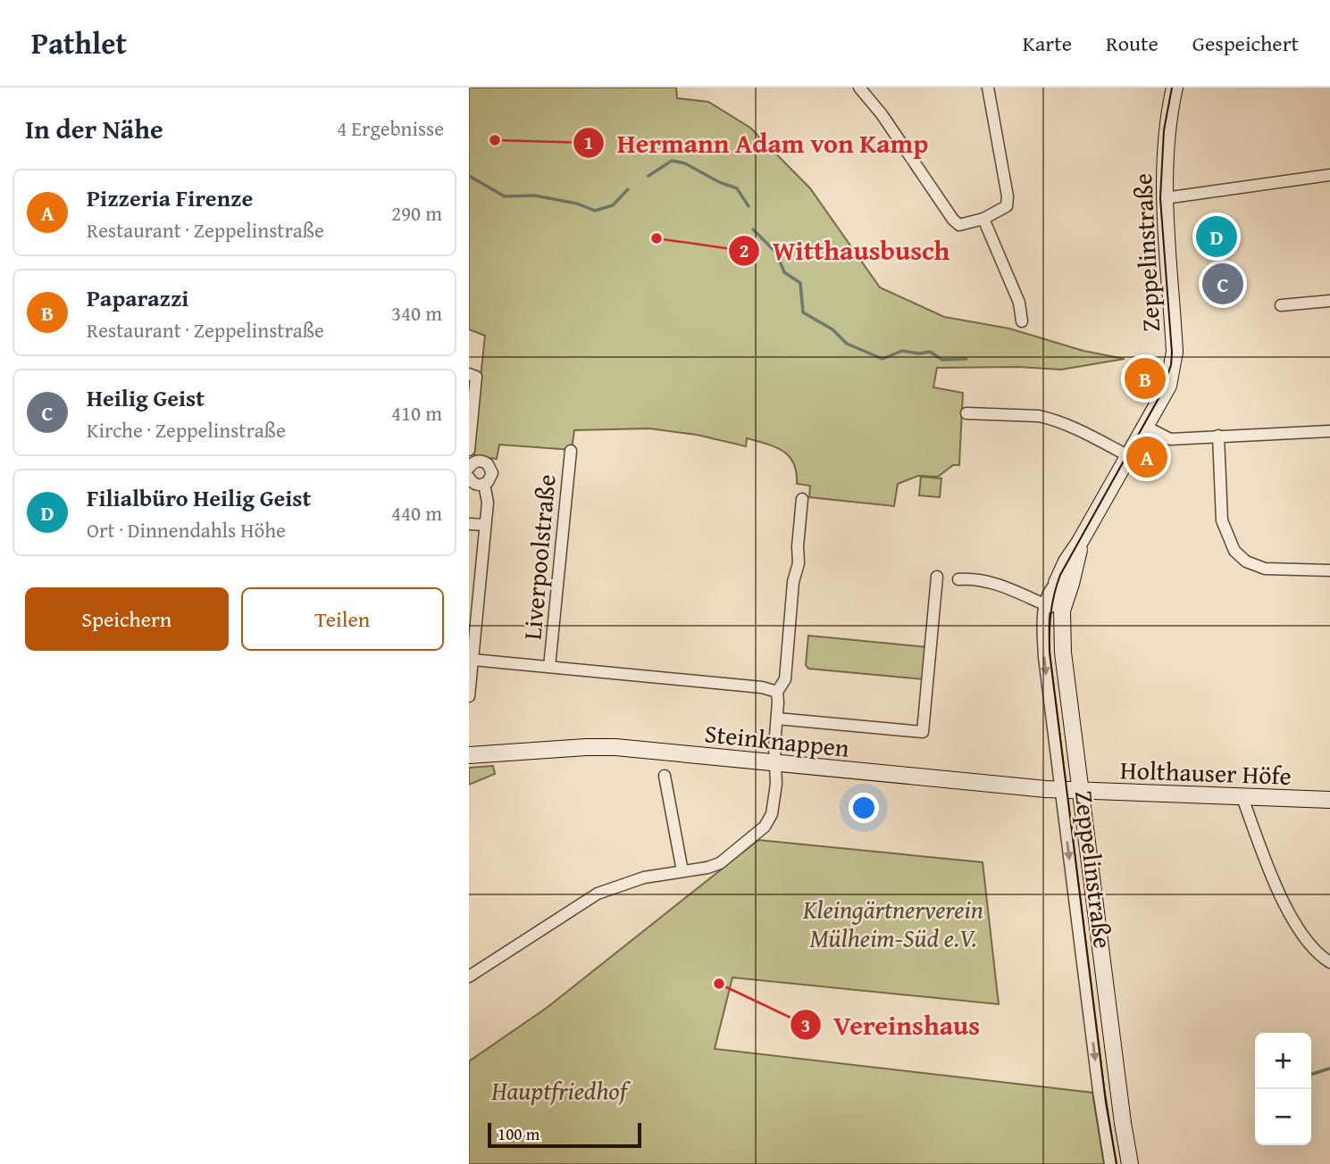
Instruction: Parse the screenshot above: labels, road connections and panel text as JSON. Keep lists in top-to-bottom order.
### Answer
{
  "streets": {
    "main road": ["Zeppelinstraße", "Steinknappen", "Holthauser Höfe"],
    "street": ["Liverpoolstraße"]
  },
  "crossings": [
    ["Zeppelinstraße", "Steinknappen"],
    ["Zeppelinstraße", "Holthauser Höfe"],
    ["Steinknappen", "Holthauser Höfe"]
  ],
  "parks": ["Kleingärtnerverein Mülheim-Süd e.V.", "Hauptfriedhof"],
  "places": ["Hermann Adam von Kamp", "Witthausbusch", "Vereinshaus"],
  "scale_bar": "100 m",
  "page": {
    "header": "Pathlet",
    "nav": ["Karte", "Route", "Gespeichert"],
    "heading": ["In der Nähe", "4 Ergebnisse"],
    "list": [
      {
        "mark": "A",
        "name": "Pizzeria Firenze",
        "note": "Restaurant · Zeppelinstraße",
        "value": "290 m"
      },
      {
        "mark": "B",
        "name": "Paparazzi",
        "note": "Restaurant · Zeppelinstraße",
        "value": "340 m"
      },
      {
        "mark": "C",
        "name": "Heilig Geist",
        "note": "Kirche · Zeppelinstraße",
        "value": "410 m"
      },
      {
        "mark": "D",
        "name": "Filialbüro Heilig Geist",
        "note": "Ort · Dinnendahls Höhe",
        "value": "440 m"
      }
    ],
    "pins": [
      "D",
      "C",
      "B",
      "A"
    ],
    "buttons": ["Speichern", "Teilen"],
    "map_buttons": ["+", "−"],
    "scale": "100 m"
  }
}
